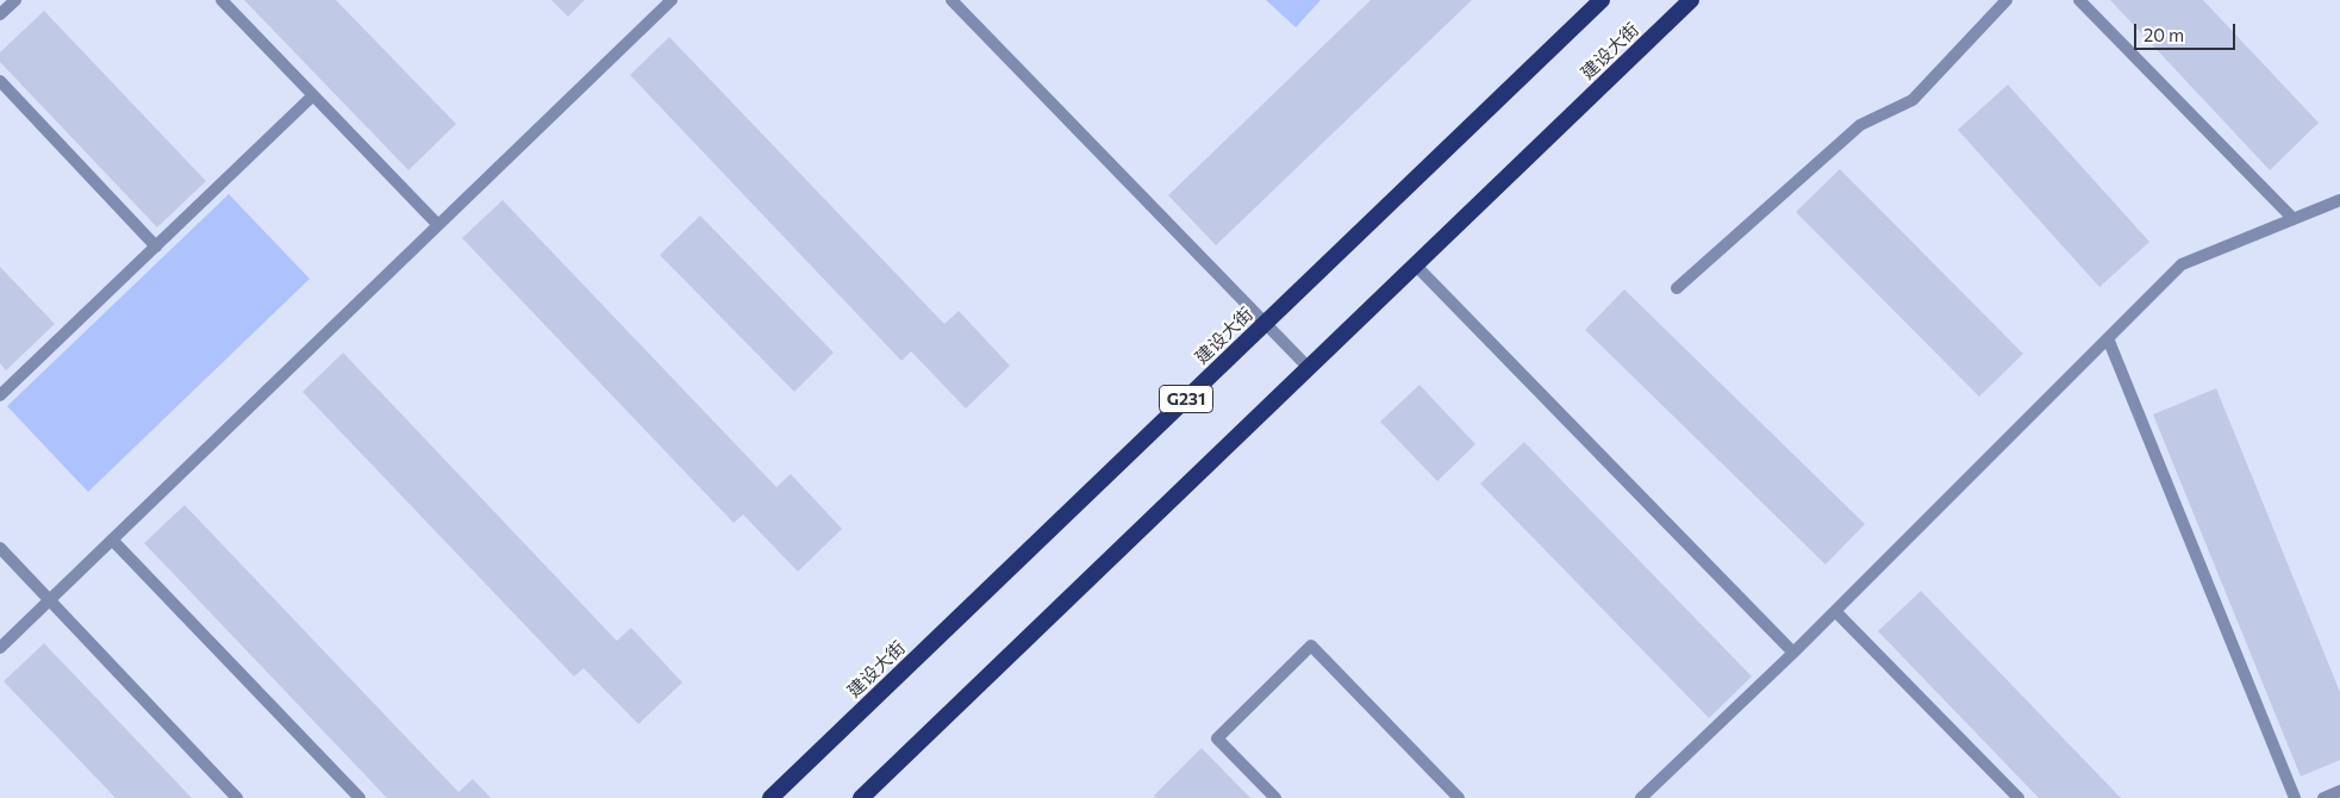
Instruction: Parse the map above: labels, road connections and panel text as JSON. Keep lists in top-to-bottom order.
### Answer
{
  "streets": {
    "highway": ["建设大街", "G231"]
  },
  "scale_bar": "20 m"
}
